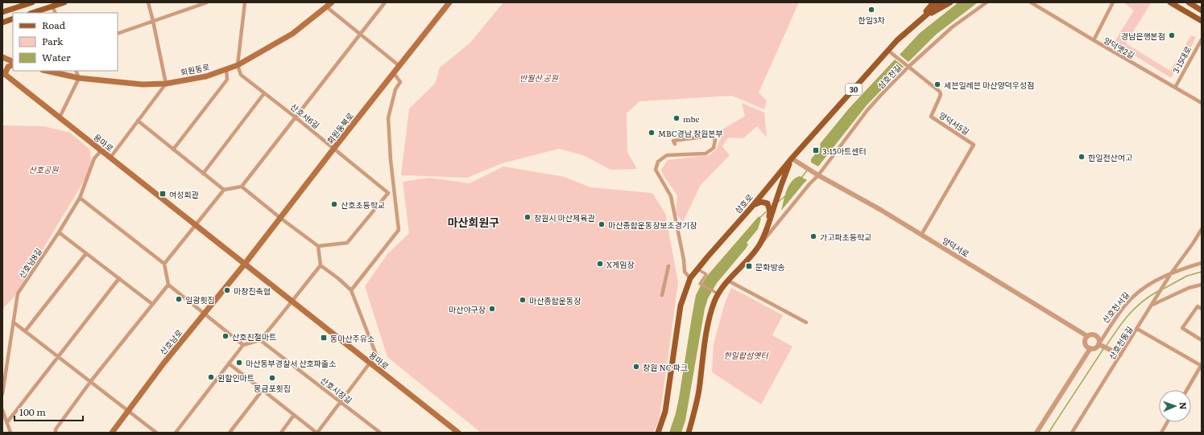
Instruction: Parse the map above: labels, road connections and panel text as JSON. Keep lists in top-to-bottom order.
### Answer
{
  "streets": {
    "main road": [
      "회원동로",
      "30",
      "회원동북로",
      "용마로",
      "삼호로",
      "산호남로"
    ],
    "street": [
      "양덕옛2길",
      "3·15대로",
      "삼호천길",
      "산호서6길",
      "양덕서5길",
      "양덕서로",
      "산호남8길",
      "산호천서길",
      "산호천동길",
      "산호시장길"
    ]
  },
  "crossings": [
    ["양덕옛2길", "3·15대로"],
    ["회원동로", "산호서6길"],
    ["삼호천길", "양덕서5길"],
    ["삼호천길", "양덕서로"],
    ["산호서6길", "회원동북로"],
    ["양덕서5길", "양덕서로"],
    ["회원동북로", "용마로"],
    ["회원동북로", "산호남로"],
    ["용마로", "산호남8길"],
    ["용마로", "산호남로"],
    ["삼호로", "양덕서로"],
    ["양덕서로", "산호천서길"],
    ["산호천서길", "산호천동길"]
  ],
  "districts": ["마산회원구"],
  "parks": ["반월산 공원", "산호공원", "한일합섬옛터"],
  "places": {
    "other": [
      "한일3차",
      "경남은행본점",
      "세븐일레븐 마산양덕우성점",
      "mbc",
      "MBC경남 창원본부",
      "한일전산여고",
      "산호초등학교",
      "창원시 마산제육관",
      "마산종합운동장보조경기장",
      "가고파초등학교",
      "X게임장",
      "마창진축협",
      "일광횟집",
      "마산종합운동장",
      "마산야구장",
      "산호친절마트",
      "마산동부경찰서 산호파출소",
      "창원 NC 파크",
      "윈할인마트",
      "몽금포횟집"
    ],
    "transit": [
      "3.15아트센터",
      "여성회관",
      "문화방송",
      "동마산주유소"
    ]
  },
  "legend": ["Road", "Park", "Water"],
  "scale_bar": "100 m",
  "north": "right"
}
